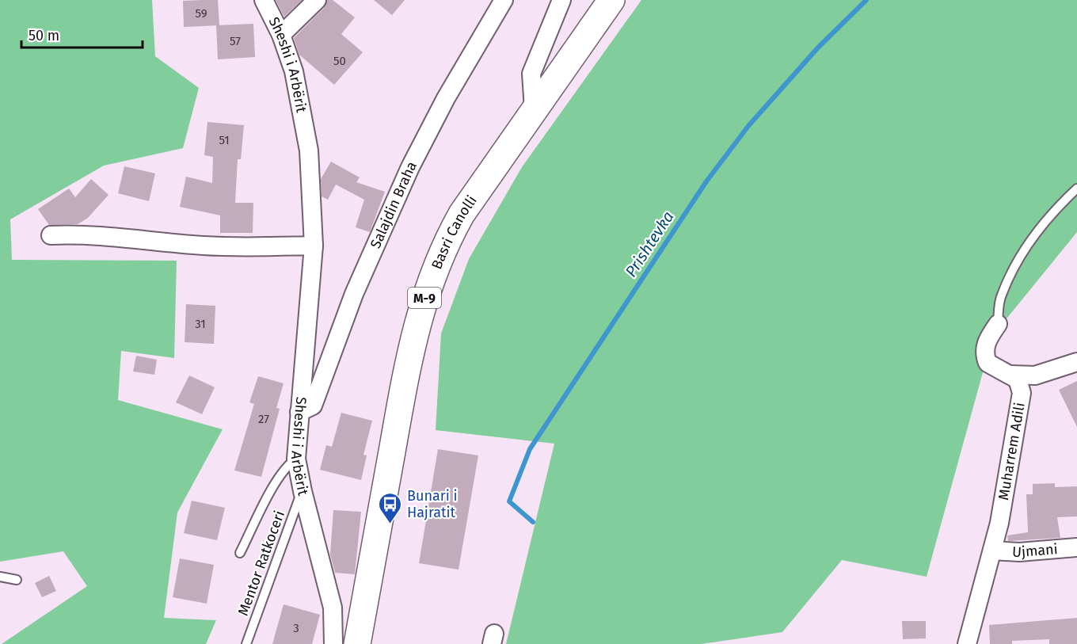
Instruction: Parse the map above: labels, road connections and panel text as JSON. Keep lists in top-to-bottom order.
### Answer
{
  "streets": {
    "main road": ["Basri Canolli", "M-9"],
    "street": [
      "Sheshi i Arbërit",
      "Salajdin Braha",
      "Muharrem Adili",
      "Ujmani"
    ],
    "lane": ["Mentor Ratkoceri"]
  },
  "crossings": [
    ["Sheshi i Arbërit", "Salajdin Braha"],
    ["Sheshi i Arbërit", "Mentor Ratkoceri"],
    ["Muharrem Adili", "Ujmani"]
  ],
  "water": ["Prishtevka"],
  "places": {
    "bus stop": ["Bunari i Hajratit"]
  },
  "house_numbers": [
    "59",
    "57",
    "50",
    "51",
    "31",
    "27",
    "3"
  ],
  "scale_bar": "50 m"
}
